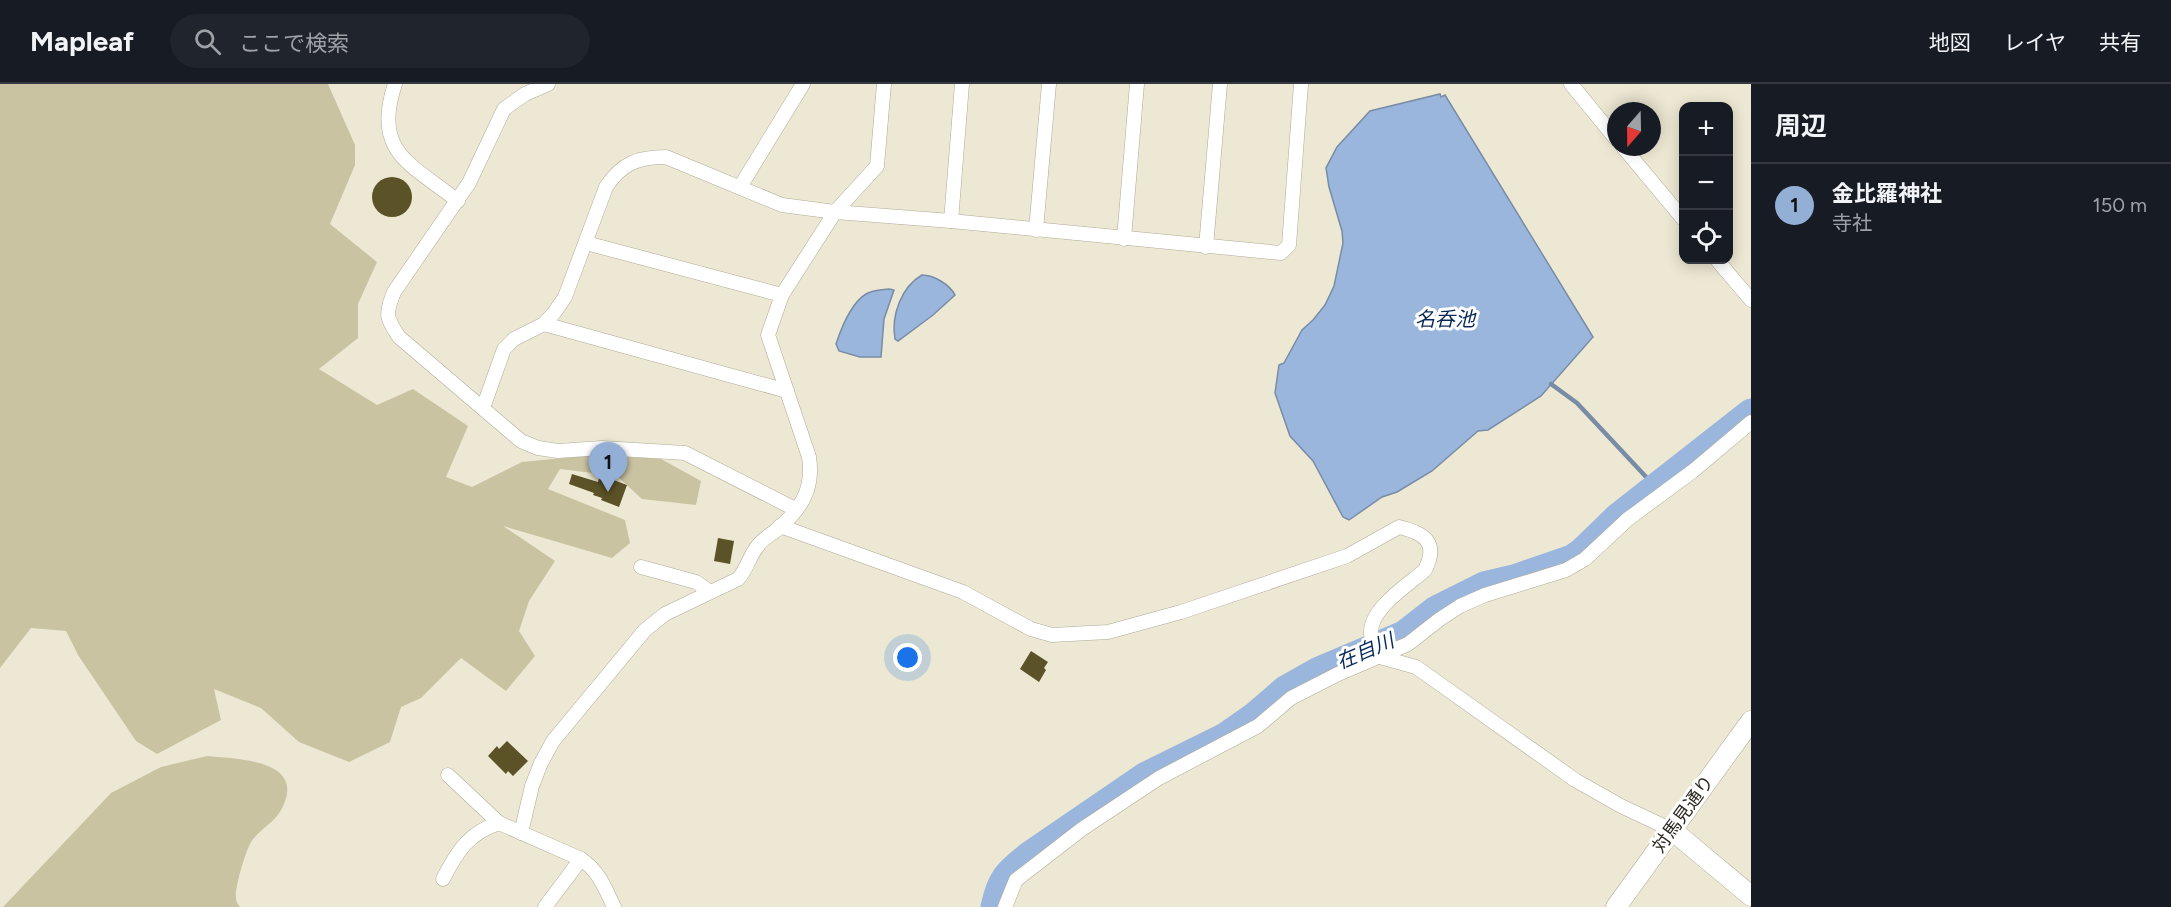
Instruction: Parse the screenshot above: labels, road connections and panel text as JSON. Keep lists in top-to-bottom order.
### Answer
{
  "streets": {
    "street": ["対馬見通り"]
  },
  "water": ["名呑池", "在自川"],
  "north": "bottom",
  "page": {
    "header": "Mapleaf",
    "search": "ここで検索",
    "nav": ["地図", "レイヤ", "共有"],
    "heading": "周辺",
    "map_buttons": ["+", "−"],
    "list": [
      {
        "mark": "1",
        "name": "金比羅神社",
        "note": "寺社",
        "value": "150 m"
      }
    ],
    "pins": "1"
  }
}
